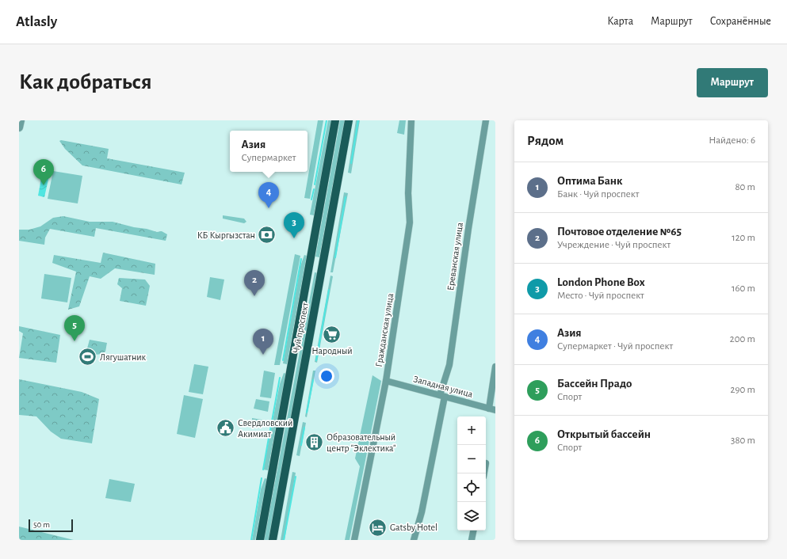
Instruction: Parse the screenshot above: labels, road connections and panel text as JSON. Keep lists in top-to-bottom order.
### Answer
{
  "streets": {
    "main road": ["Чуй проспект"],
    "street": ["Ереванская улица", "Гражданская улица", "Западная улица"]
  },
  "crossings": [
    ["Ереванская улица", "Западная улица"],
    ["Гражданская улица", "Западная улица"]
  ],
  "places": {
    "bank": ["КБ Кыргызстан"],
    "supermarket": ["Народный"],
    "sports": ["Лягушатник"],
    "public building": ["Свердловский Акимиат"],
    "building": ["Образовательный центр \"Эклектика\""],
    "hotel": ["Gatsby Hotel"]
  },
  "scale_bar": "50 m",
  "page": {
    "header": "Atlasly",
    "nav": ["Карта", "Маршрут", "Сохранённые"],
    "buttons": "Маршрут",
    "title": "Как добраться",
    "heading": ["Рядом", "Найдено: 6"],
    "popup": ["Азия", "Супермаркет"],
    "pins": [
      "6",
      "4",
      "3",
      "2",
      "5",
      "1"
    ],
    "list": [
      {
        "mark": "1",
        "name": "Оптима Банк",
        "note": "Банк · Чуй проспект",
        "value": "80 m"
      },
      {
        "mark": "2",
        "name": "Почтовое отделение №65",
        "note": "Учреждение · Чуй проспект",
        "value": "120 m"
      },
      {
        "mark": "3",
        "name": "London Phone Box",
        "note": "Место · Чуй проспект",
        "value": "160 m"
      },
      {
        "mark": "4",
        "name": "Азия",
        "note": "Супермаркет · Чуй проспект",
        "value": "200 m"
      },
      {
        "mark": "5",
        "name": "Бассейн Прадо",
        "note": "Спорт",
        "value": "290 m"
      },
      {
        "mark": "6",
        "name": "Открытый бассейн",
        "note": "Спорт",
        "value": "380 m"
      }
    ],
    "map_buttons": ["+", "−"],
    "scale": "50 m"
  }
}
